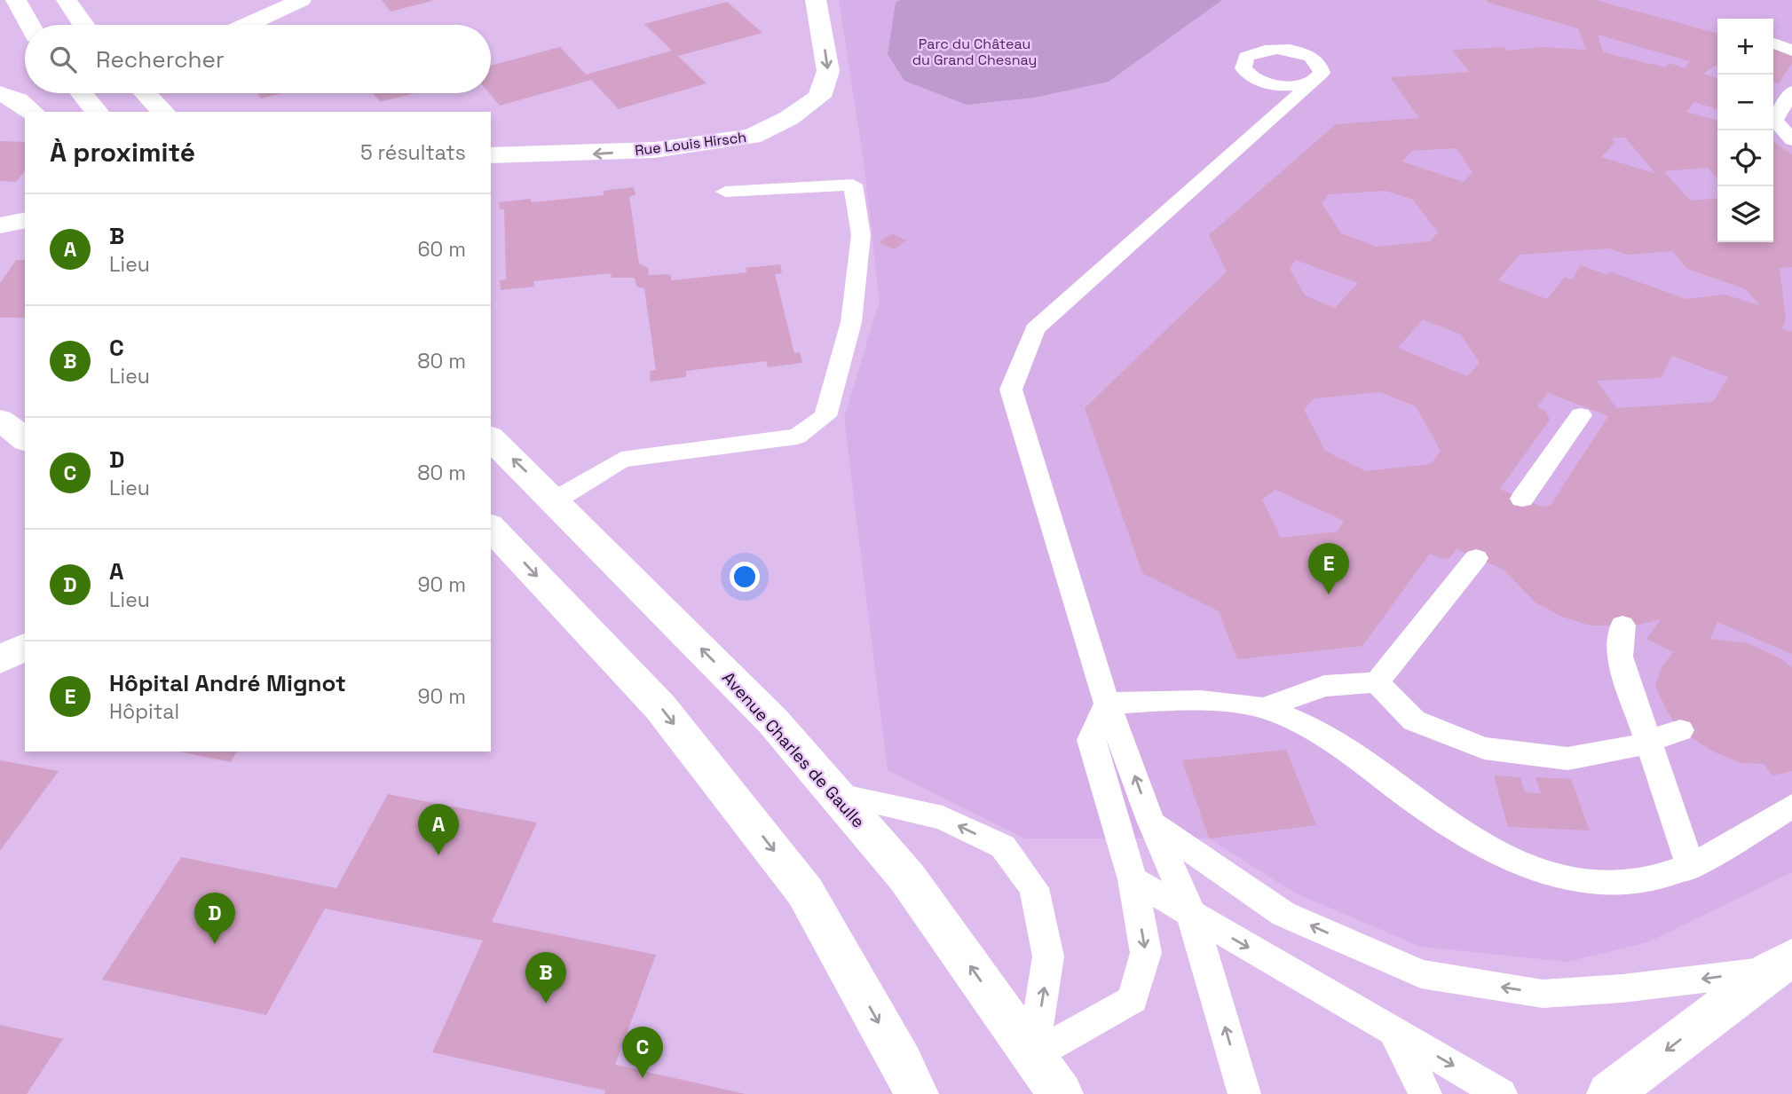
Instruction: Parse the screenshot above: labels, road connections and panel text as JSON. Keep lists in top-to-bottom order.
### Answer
{
  "streets": {
    "main road": ["Rue Louis Hirsch", "Avenue Charles de Gaulle"]
  },
  "one_way": ["Rue Louis Hirsch"],
  "parks": ["Parc du Château du Grand Chesnay"],
  "page": {
    "map_buttons": ["+", "−"],
    "search": "Rechercher",
    "heading": ["À proximité", "5 résultats"],
    "list": [
      {
        "mark": "A",
        "name": "B",
        "note": "Lieu",
        "value": "60 m"
      },
      {
        "mark": "B",
        "name": "C",
        "note": "Lieu",
        "value": "80 m"
      },
      {
        "mark": "C",
        "name": "D",
        "note": "Lieu",
        "value": "80 m"
      },
      {
        "mark": "D",
        "name": "A",
        "note": "Lieu",
        "value": "90 m"
      },
      {
        "mark": "E",
        "name": "Hôpital André Mignot",
        "note": "Hôpital",
        "value": "90 m"
      }
    ],
    "pins": [
      "E",
      "A",
      "D",
      "B",
      "C"
    ]
  }
}
